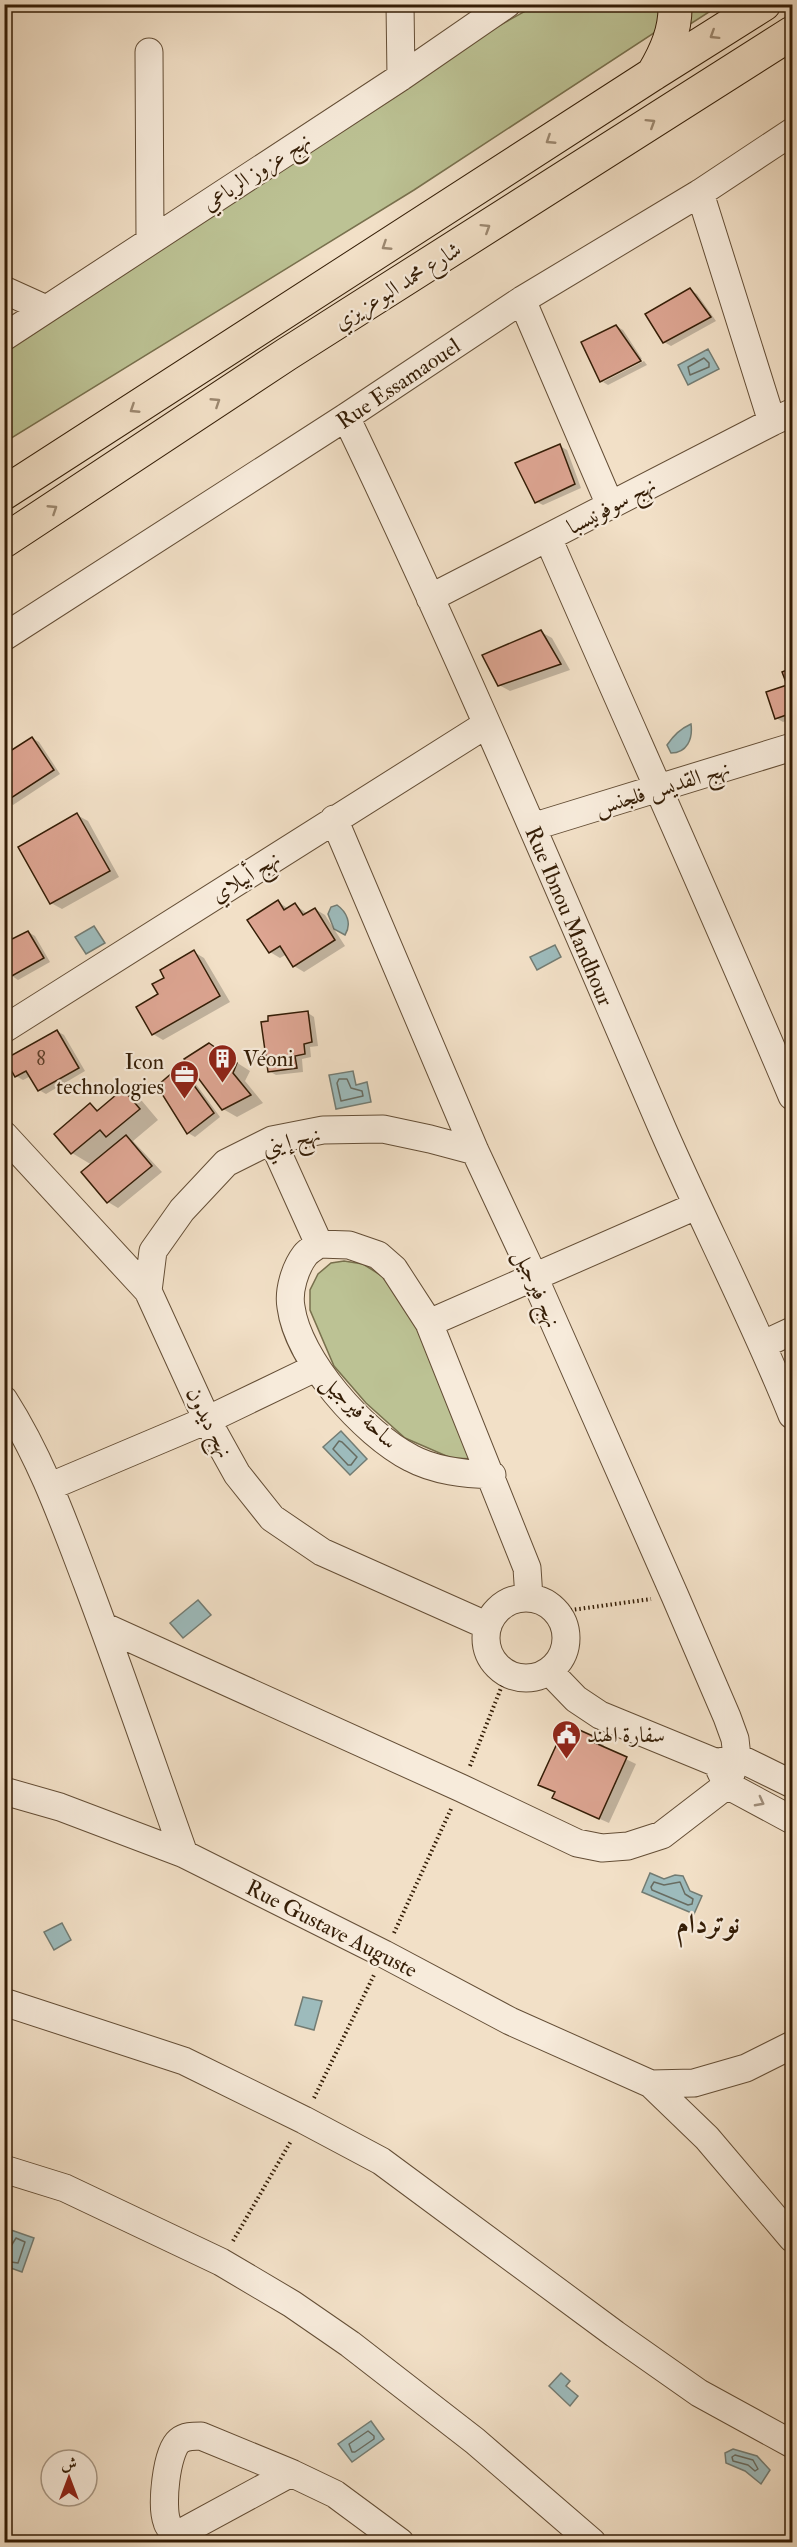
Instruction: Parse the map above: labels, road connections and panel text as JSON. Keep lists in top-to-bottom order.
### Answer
{
  "streets": {
    "highway": ["شارع محمد البوعزيزي"],
    "street": [
      "نهج عزوز الرباعي",
      "Rue Essamaouel",
      "نهج سوفونيسبا",
      "نهج القديس فلجنس",
      "نهج أبيلاي",
      "Rue Ibnou Mandhour",
      "نهج إيني",
      "نهج فيرجيل",
      "ساحة فيرجيل",
      "نهج ديدون",
      "Rue Gustave Auguste"
    ]
  },
  "crossings": [
    ["Rue Essamaouel", "Rue Ibnou Mandhour"],
    ["نهج سوفونيسبا", "Rue Ibnou Mandhour"],
    ["نهج القديس فلجنس", "Rue Ibnou Mandhour"],
    ["نهج أبيلاي", "Rue Ibnou Mandhour"],
    ["نهج أبيلاي", "نهج فيرجيل"],
    ["نهج إيني", "نهج فيرجيل"],
    ["نهج إيني", "نهج ديدون"]
  ],
  "districts": ["نوتردام"],
  "places": {
    "building": ["Véoni"],
    "office": ["Icon technologies"],
    "public building": ["سفارة الهند"]
  },
  "house_numbers": ["8"],
  "north": "top"
}
